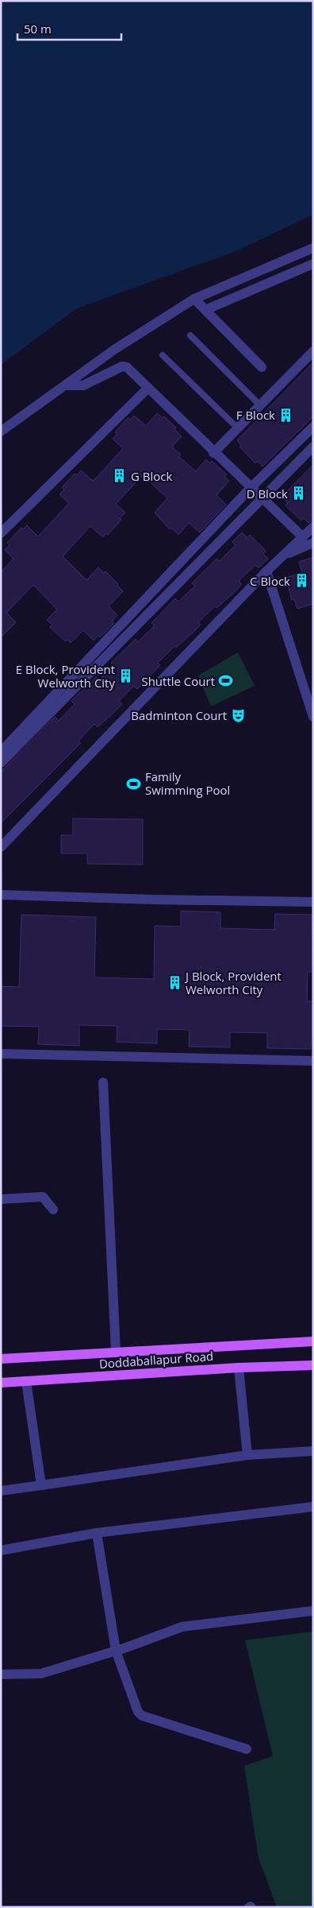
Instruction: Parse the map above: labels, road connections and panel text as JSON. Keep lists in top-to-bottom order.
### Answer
{
  "streets": {
    "main road": ["Doddaballapur Road"]
  },
  "places": {
    "building": [
      "F Block",
      "G Block",
      "D Block",
      "C Block",
      "E Block, Provident Welworth City",
      "J Block, Provident Welworth City"
    ],
    "sports": ["Shuttle Court", "Family Swimming Pool"],
    "theatre": ["Badminton Court"]
  },
  "scale_bar": "50 m"
}
